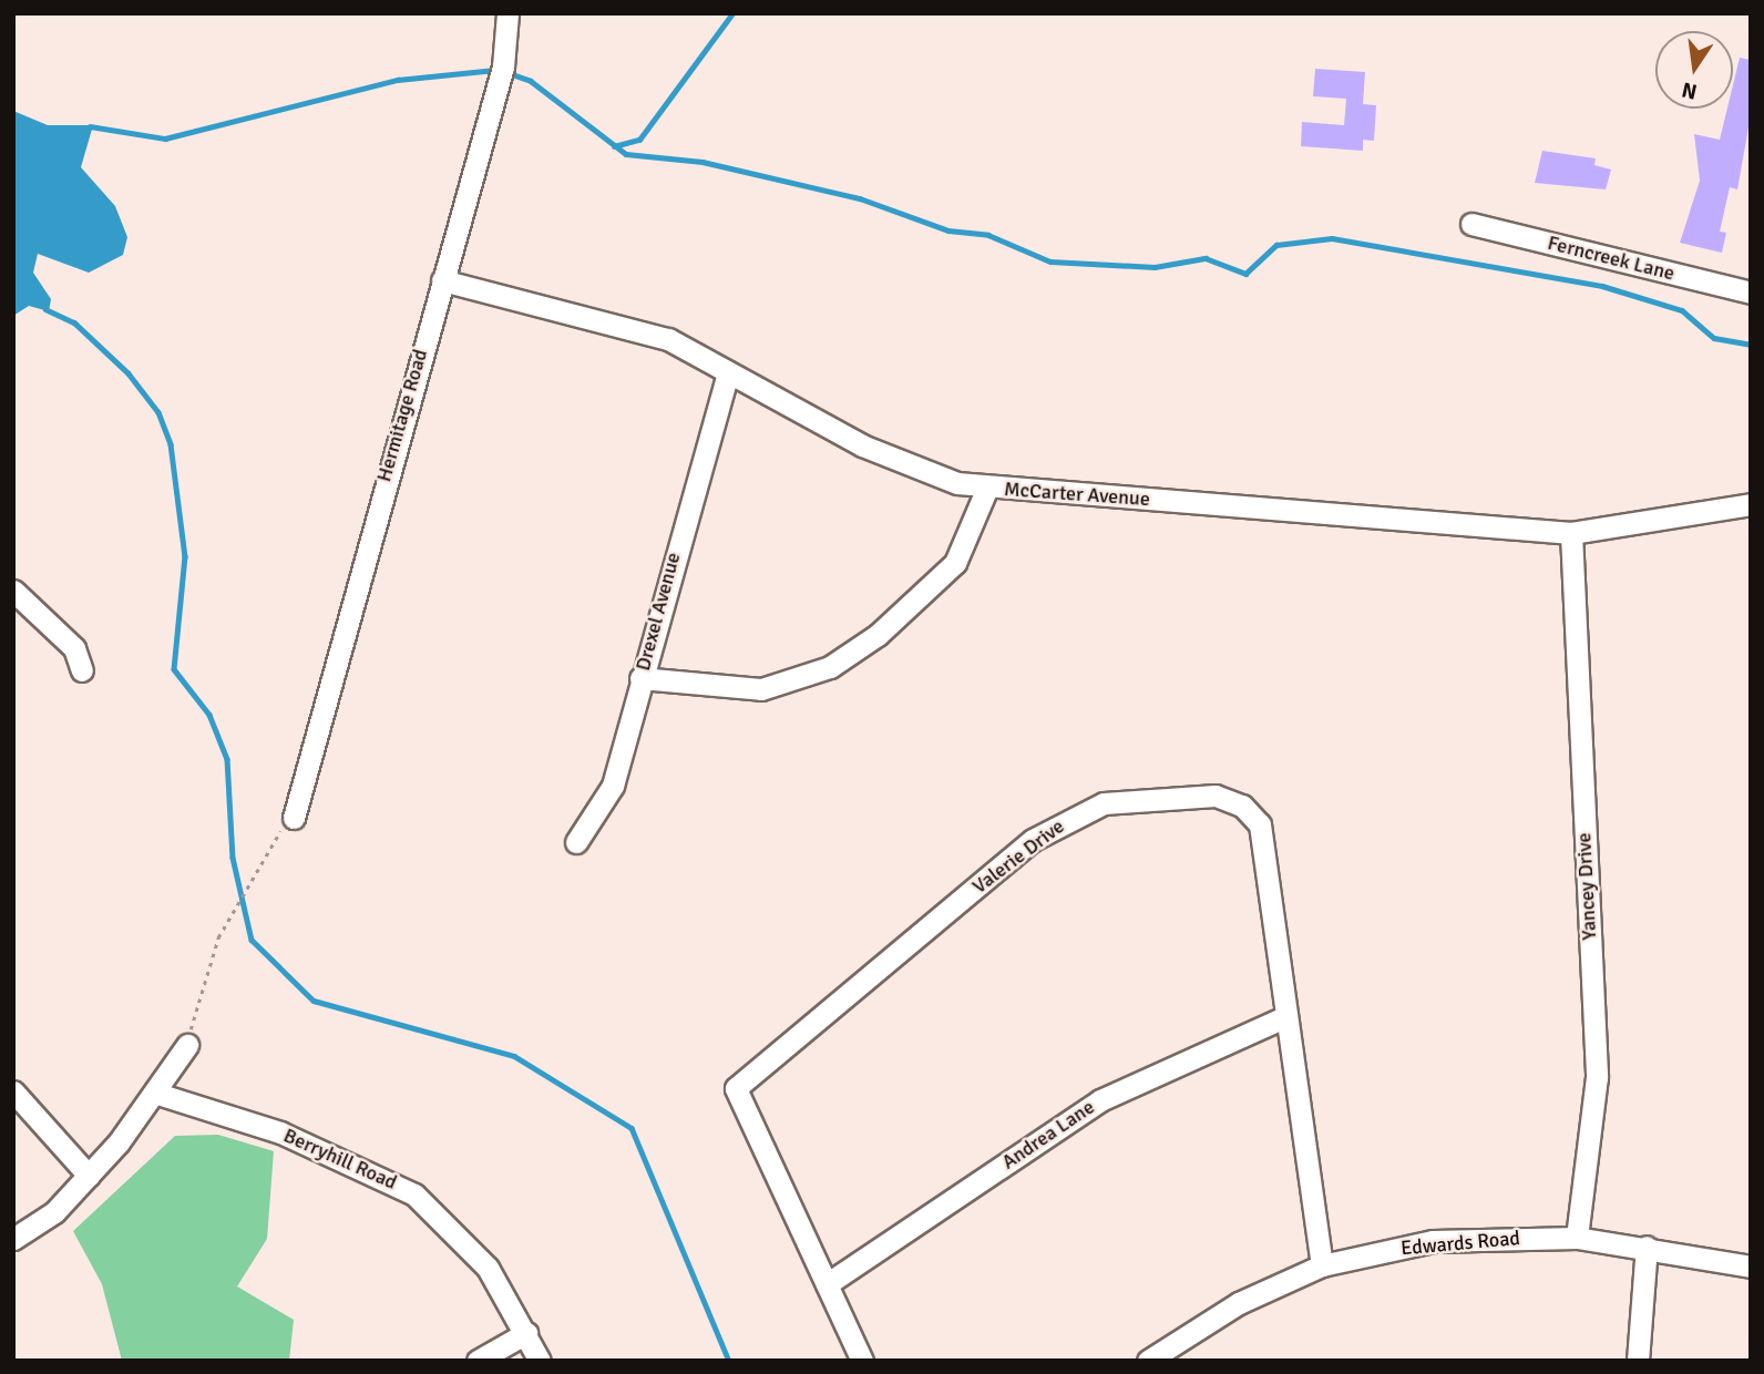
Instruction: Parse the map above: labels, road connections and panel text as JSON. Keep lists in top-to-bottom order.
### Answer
{
  "streets": {
    "street": [
      "Ferncreek Lane",
      "Hermitage Road",
      "McCarter Avenue",
      "Drexel Avenue",
      "Valerie Drive",
      "Yancey Drive",
      "Andrea Lane",
      "Berryhill Road",
      "Edwards Road"
    ]
  },
  "crossings": [
    ["Hermitage Road", "McCarter Avenue"],
    ["McCarter Avenue", "Drexel Avenue"],
    ["McCarter Avenue", "Yancey Drive"],
    ["Valerie Drive", "Andrea Lane"],
    ["Valerie Drive", "Edwards Road"],
    ["Yancey Drive", "Edwards Road"]
  ],
  "north": "bottom"
}
